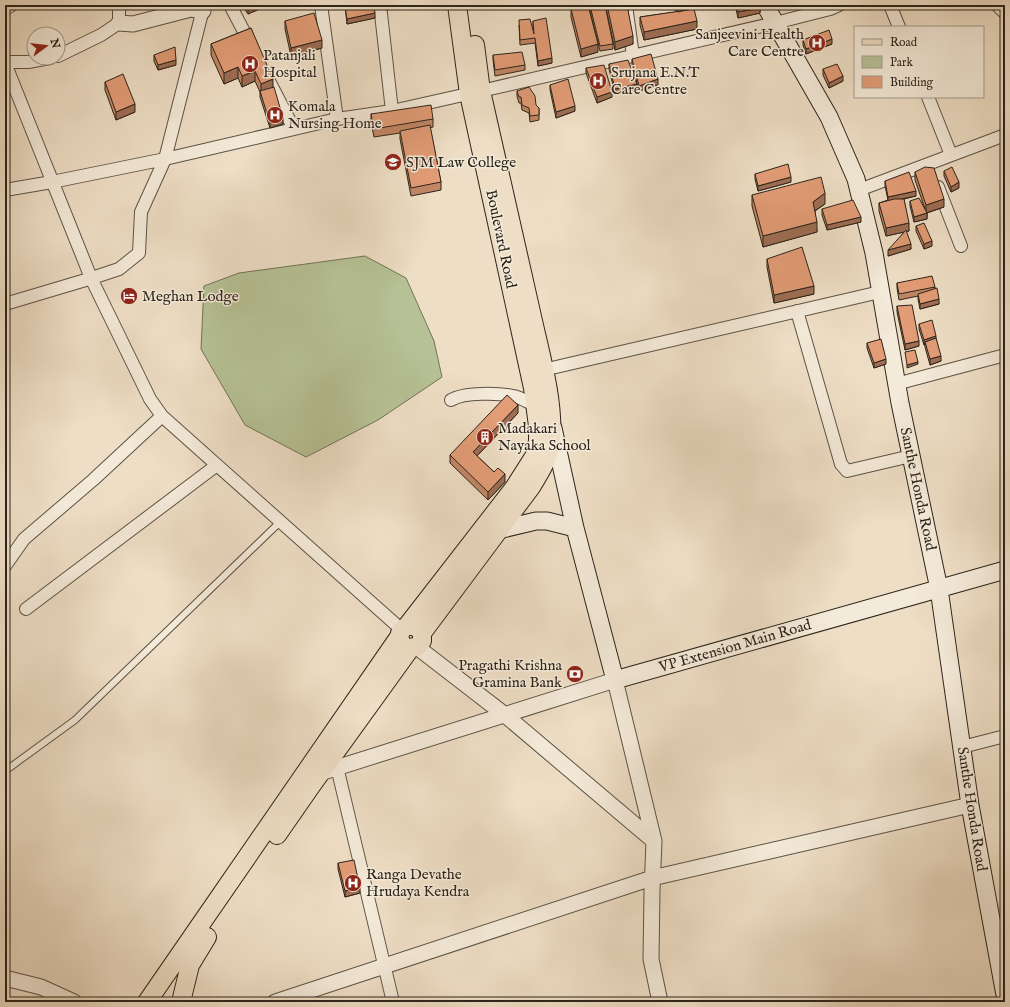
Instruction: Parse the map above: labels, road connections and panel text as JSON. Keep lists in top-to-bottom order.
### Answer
{
  "streets": {
    "main road": ["Boulevard Road", "Santhe Honda Road", "VP Extension Main Road"]
  },
  "crossings": [
    ["Santhe Honda Road", "VP Extension Main Road"]
  ],
  "places": {
    "hospital": [
      "Sanjeevini Health Care Centre",
      "Patanjali Hospital",
      "Srujana E.N.T Care Centre",
      "Komala Nursing Home",
      "Ranga Devathe Hrudaya Kendra"
    ],
    "school or university": ["SJM Law College"],
    "hotel": ["Meghan Lodge"],
    "building": ["Madakari Nayaka School"],
    "bank": ["Pragathi Krishna Gramina Bank"]
  },
  "legend": ["Road", "Park", "Building"],
  "north": "right"
}
